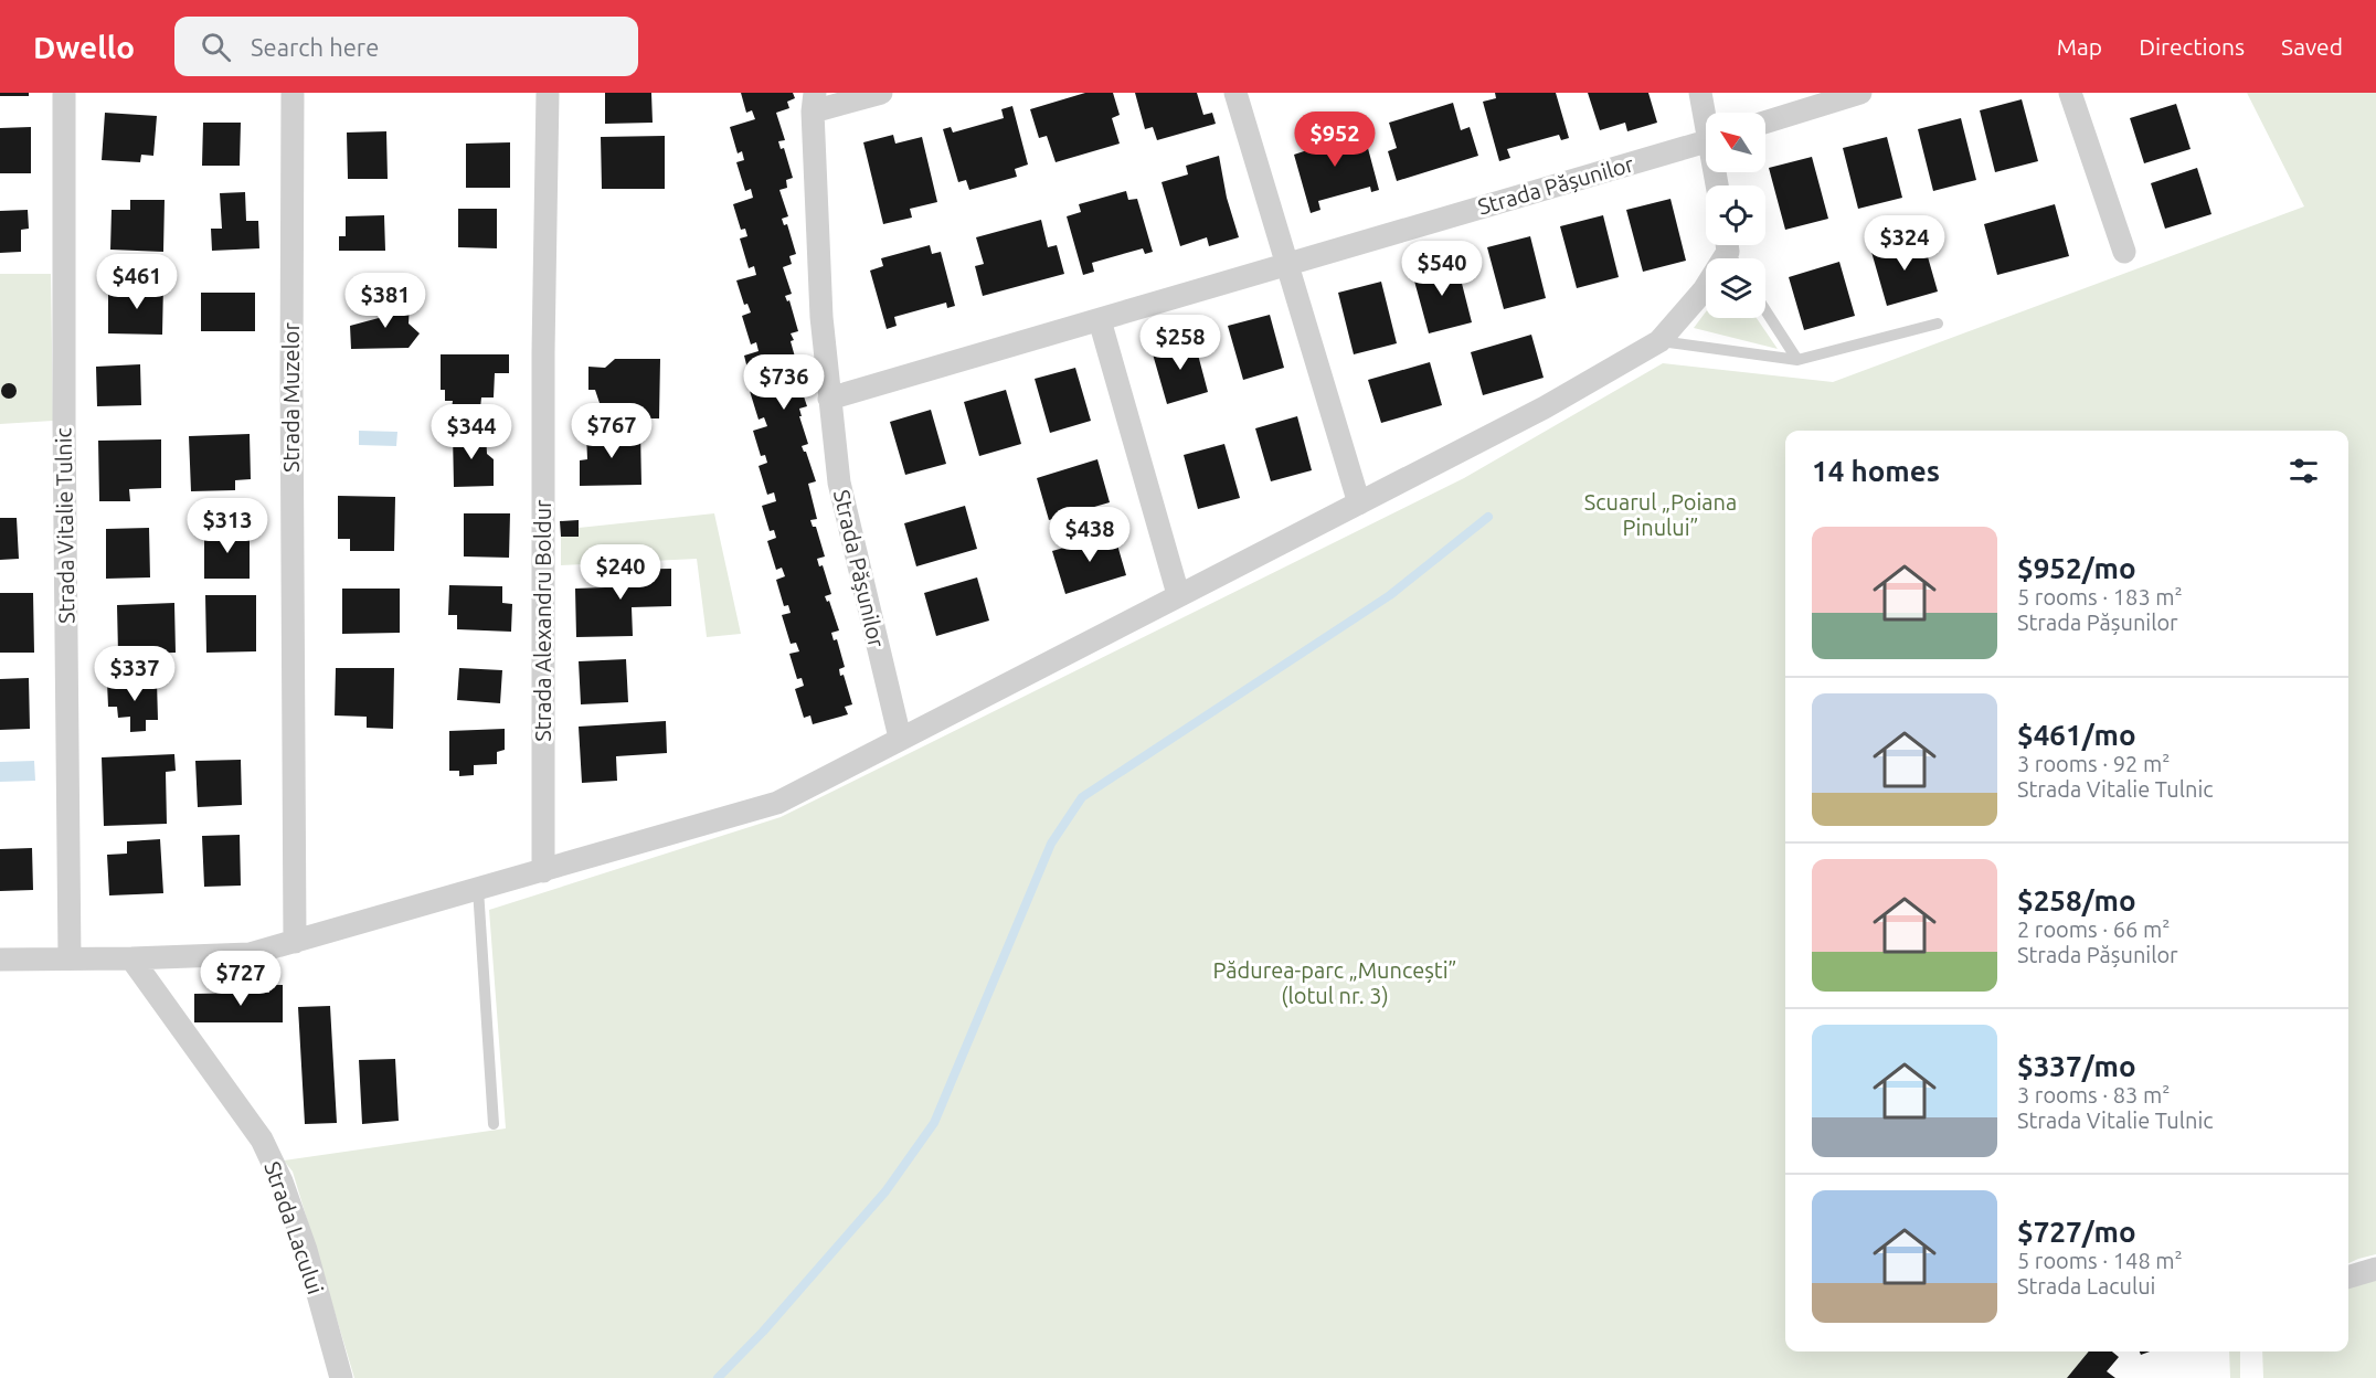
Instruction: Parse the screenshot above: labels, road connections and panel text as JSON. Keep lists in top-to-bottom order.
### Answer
{
  "streets": {
    "street": [
      "Strada Pășunilor",
      "Strada Muzelor",
      "Strada Vitalie Tulnic",
      "Strada Alexandru Boldur",
      "Strada Lacului"
    ]
  },
  "parks": ["Scuarul „Poiana Pinului”", "Pădurea-parc „Muncești” (lotul nr. 3)"],
  "north": "top left",
  "page": {
    "header": "Dwello",
    "search": "Search here",
    "nav": ["Map", "Directions", "Saved"],
    "price": [
      "$952",
      "$324",
      "$540",
      "$461",
      "$381",
      "$258",
      "$736",
      "$767",
      "$344",
      "$313",
      "$438",
      "$240",
      "$337",
      "$727"
    ],
    "heading": "14 homes",
    "list": [
      {
        "name": "$952/mo",
        "note": "5 rooms · 183 m² · Strada Pășunilor"
      },
      {
        "name": "$461/mo",
        "note": "3 rooms · 92 m² · Strada Vitalie Tulnic"
      },
      {
        "name": "$258/mo",
        "note": "2 rooms · 66 m² · Strada Pășunilor"
      },
      {
        "name": "$337/mo",
        "note": "3 rooms · 83 m² · Strada Vitalie Tulnic"
      },
      {
        "name": "$727/mo",
        "note": "5 rooms · 148 m² · Strada Lacului"
      }
    ]
  }
}
